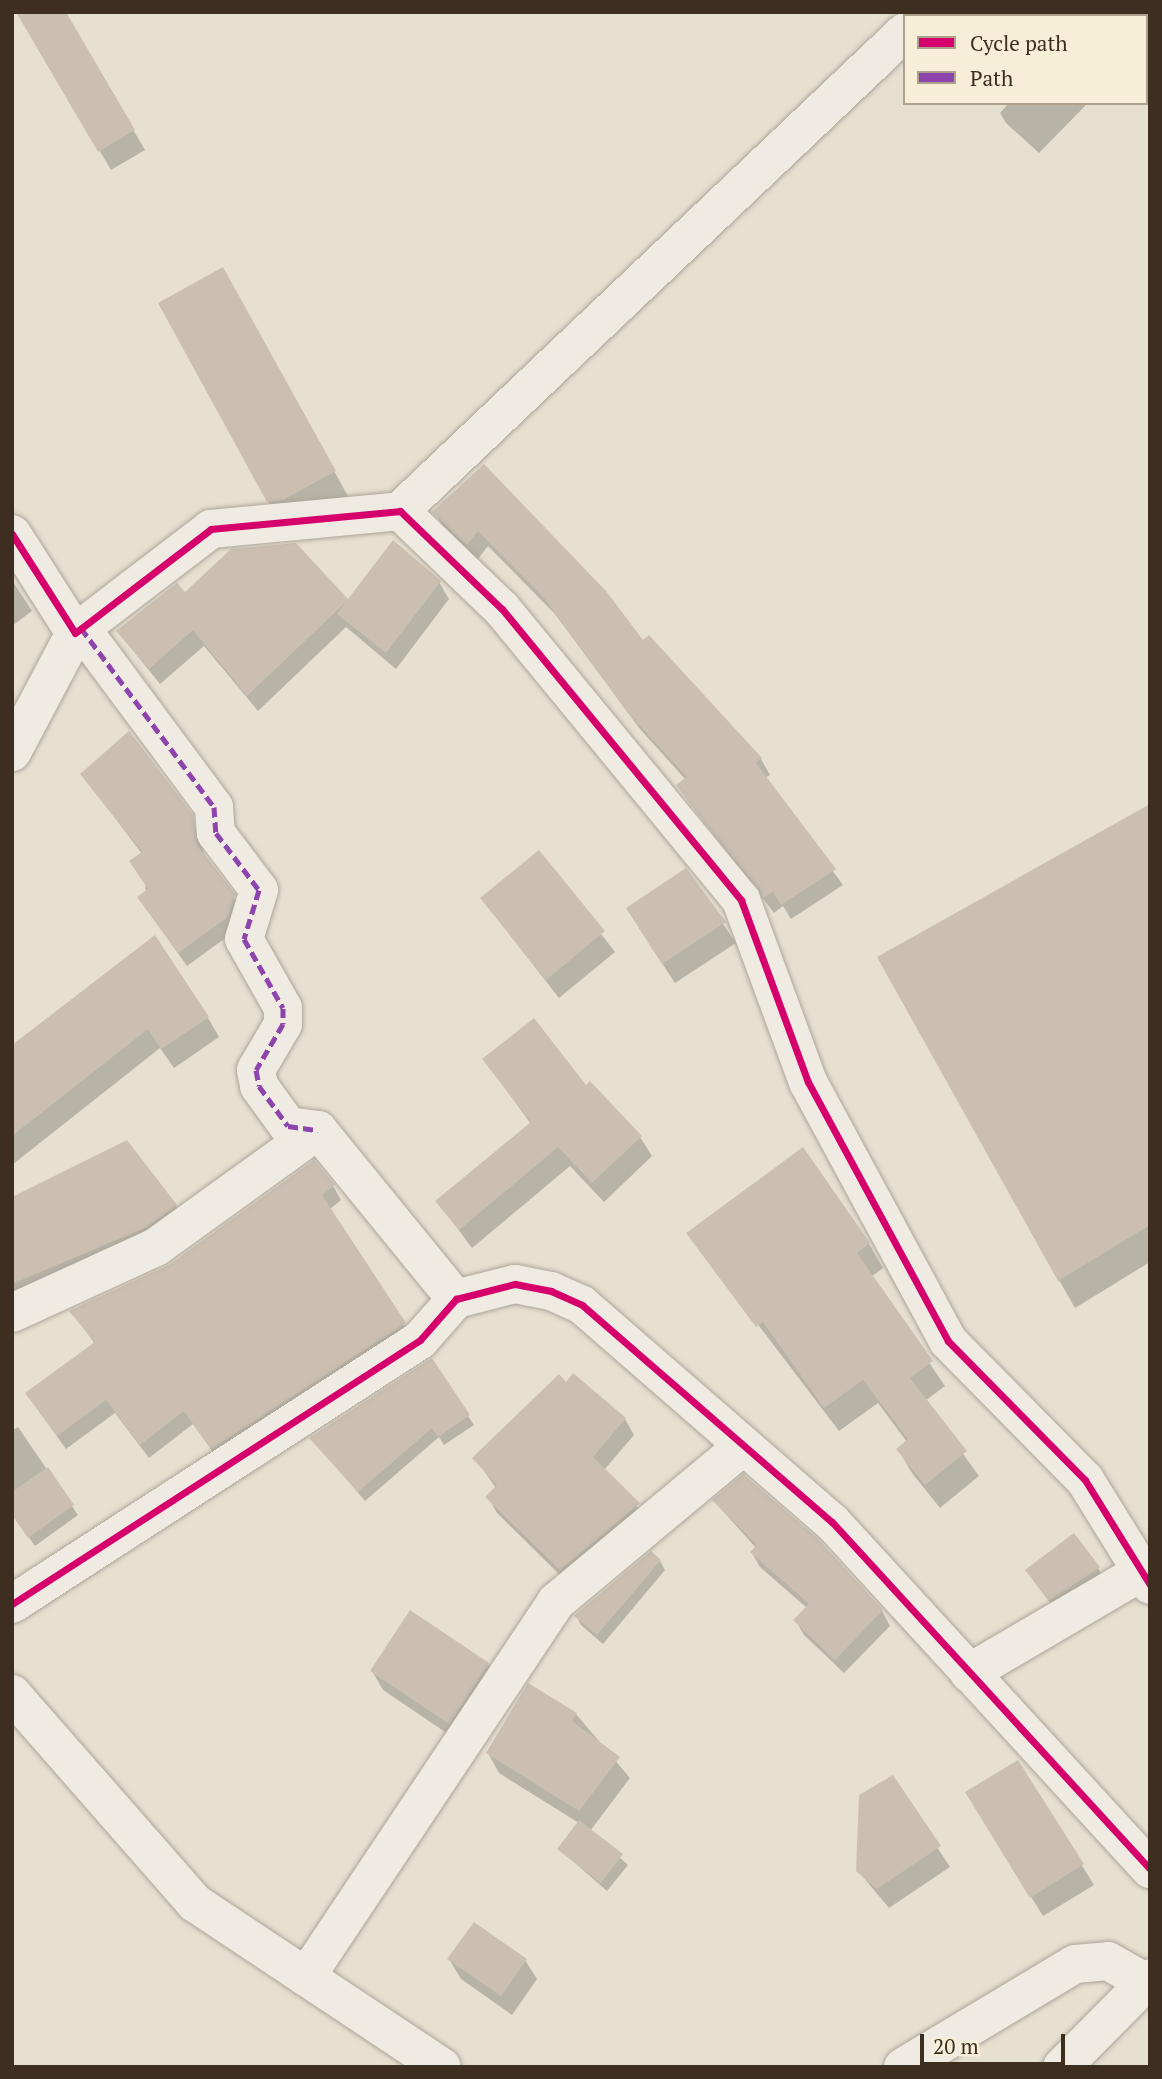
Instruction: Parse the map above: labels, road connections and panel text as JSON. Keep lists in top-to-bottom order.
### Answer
{
  "legend": ["Cycle path", "Path"],
  "scale_bar": "20 m"
}
